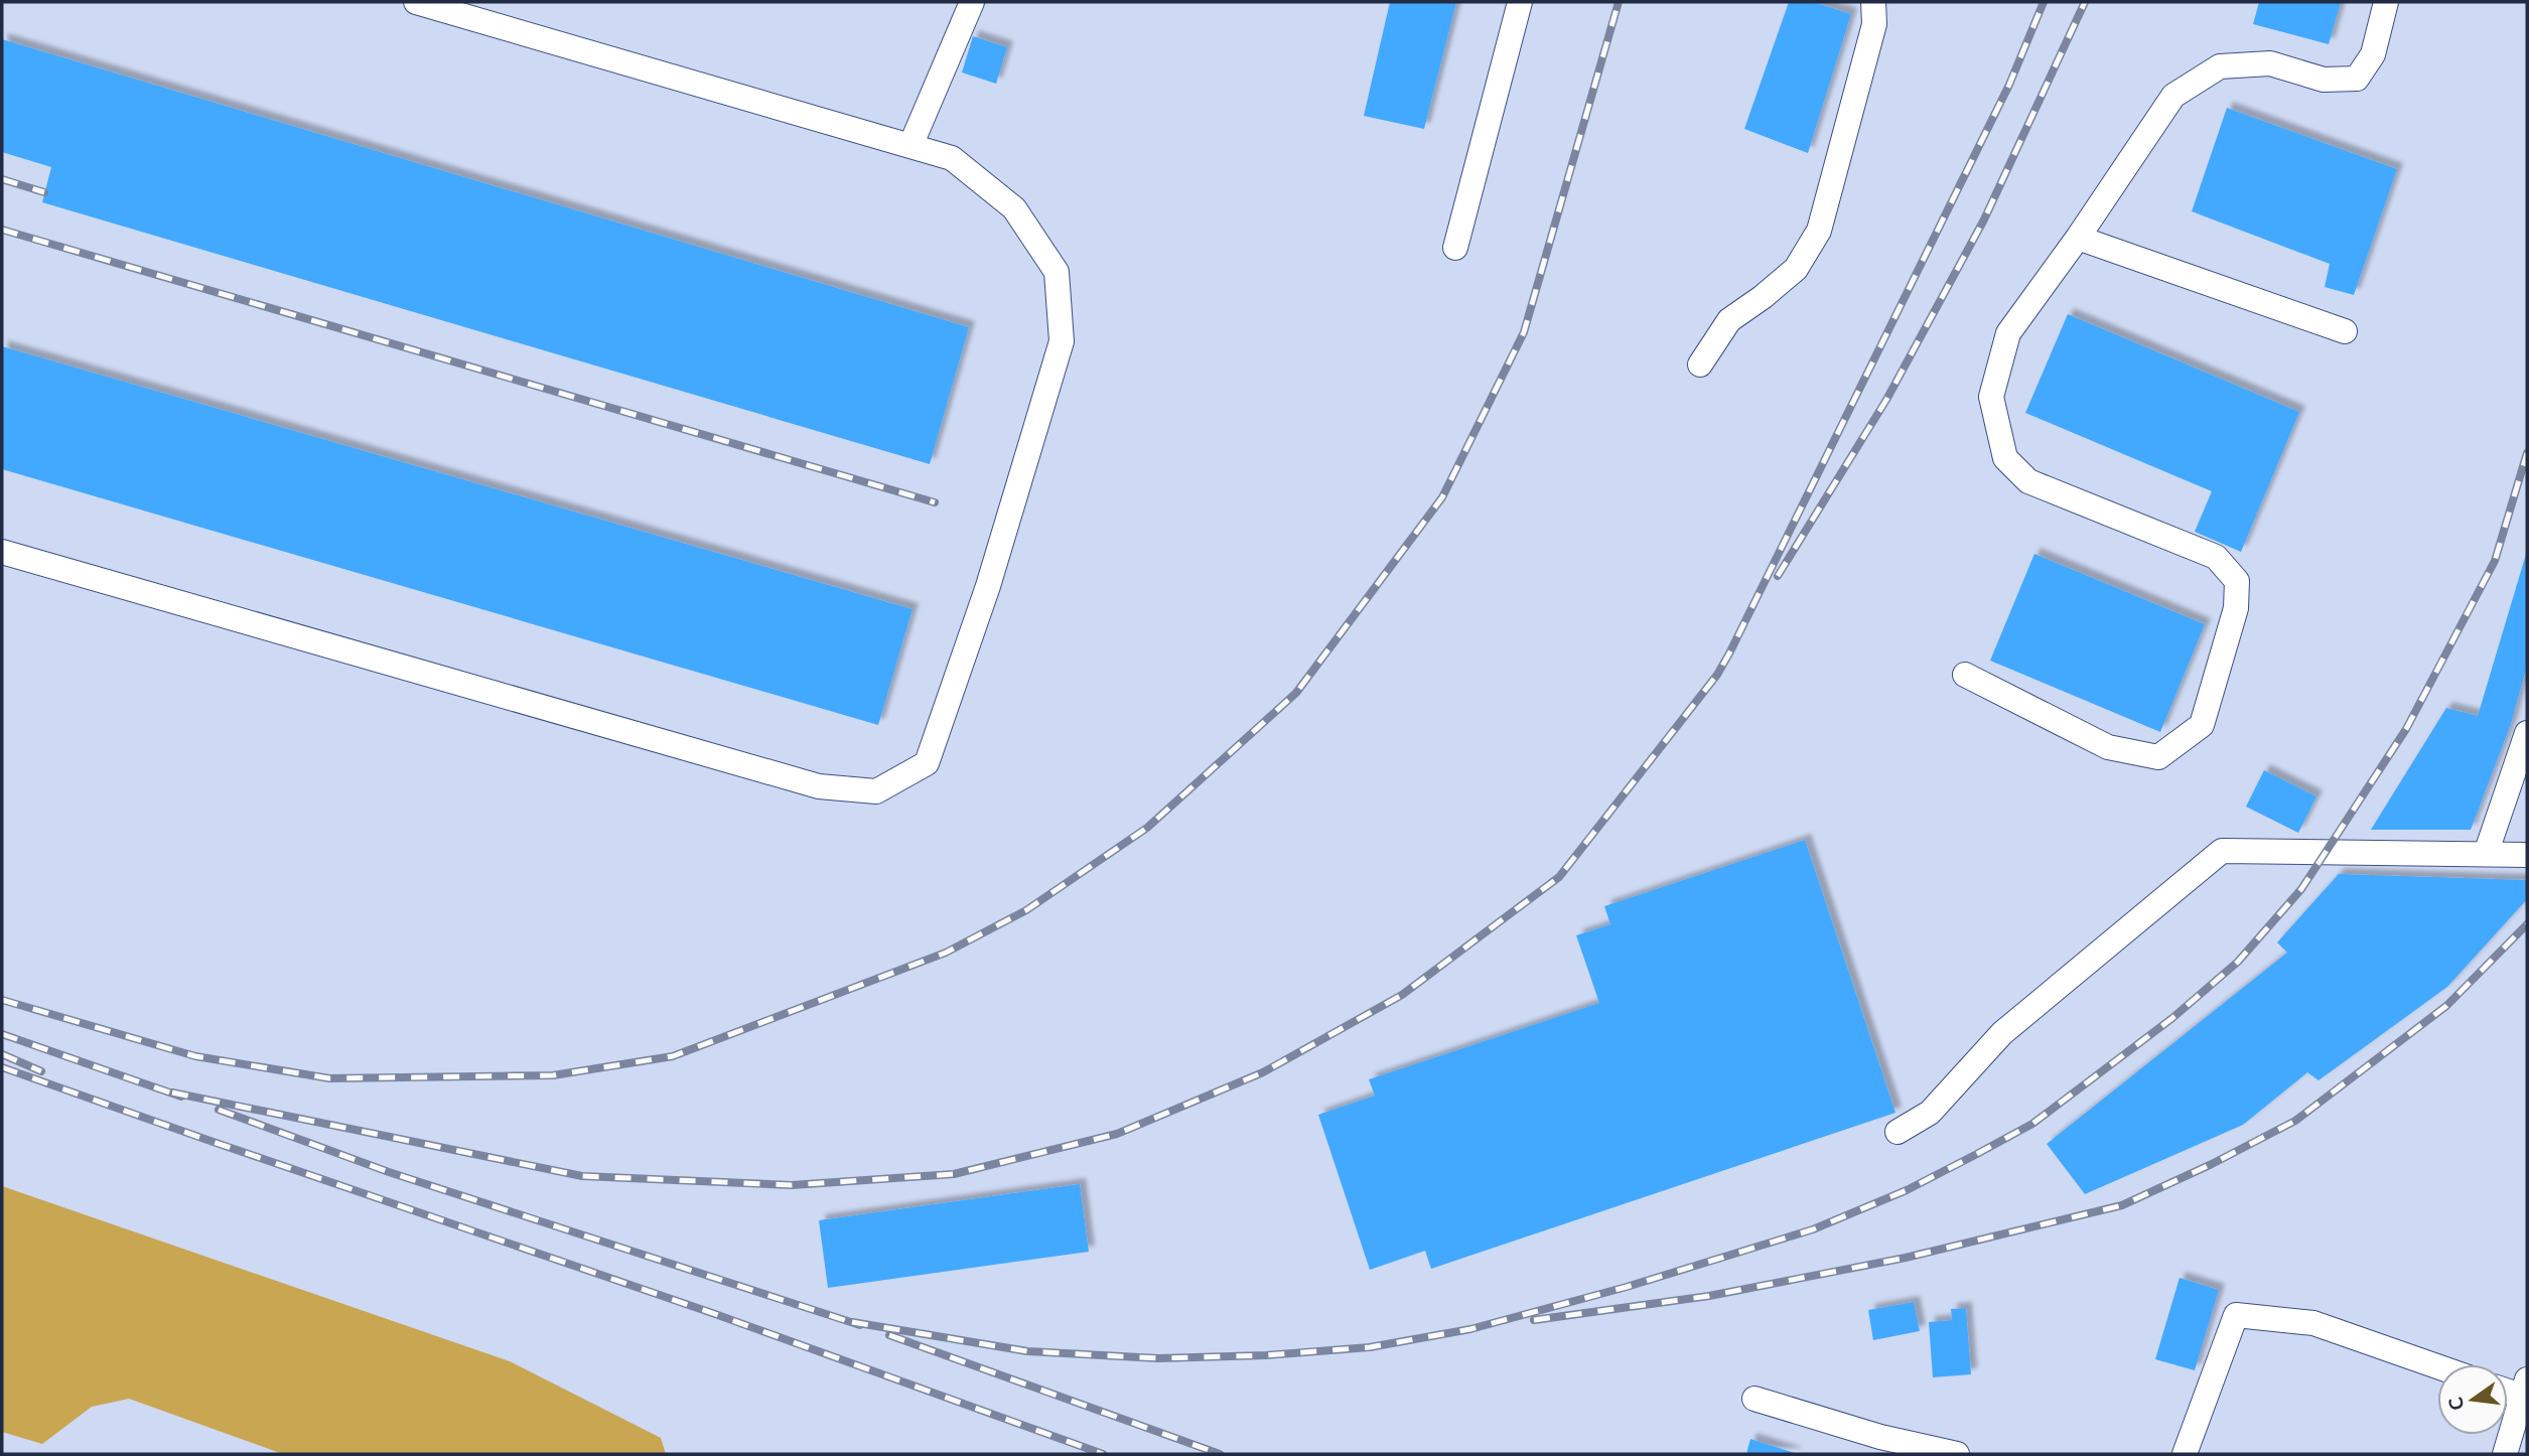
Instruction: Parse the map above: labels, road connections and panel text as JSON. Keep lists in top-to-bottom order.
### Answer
{
  "north": "left"
}
